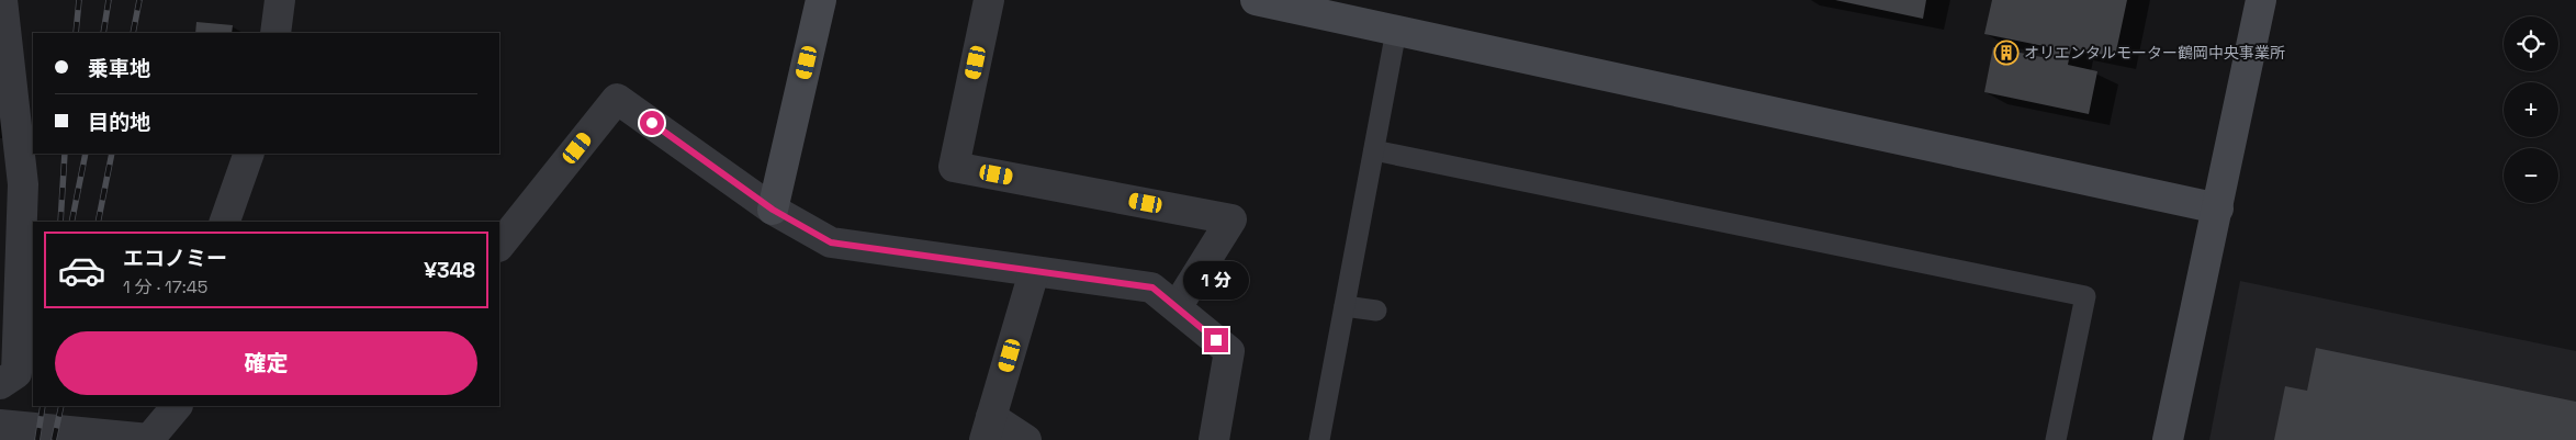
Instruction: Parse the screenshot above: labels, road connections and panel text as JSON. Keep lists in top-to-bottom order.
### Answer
{
  "places": {
    "building": ["オリエンタルモーター鶴岡中央事業所"]
  },
  "page": {
    "map_buttons": ["+", "−"],
    "banner": ["乗車地", "目的地"],
    "list": [
      {
        "name": "エコノミー",
        "note": "1 分 · 17:45",
        "value": "¥348"
      }
    ],
    "bubble": "1 分",
    "buttons": "確定"
  }
}
